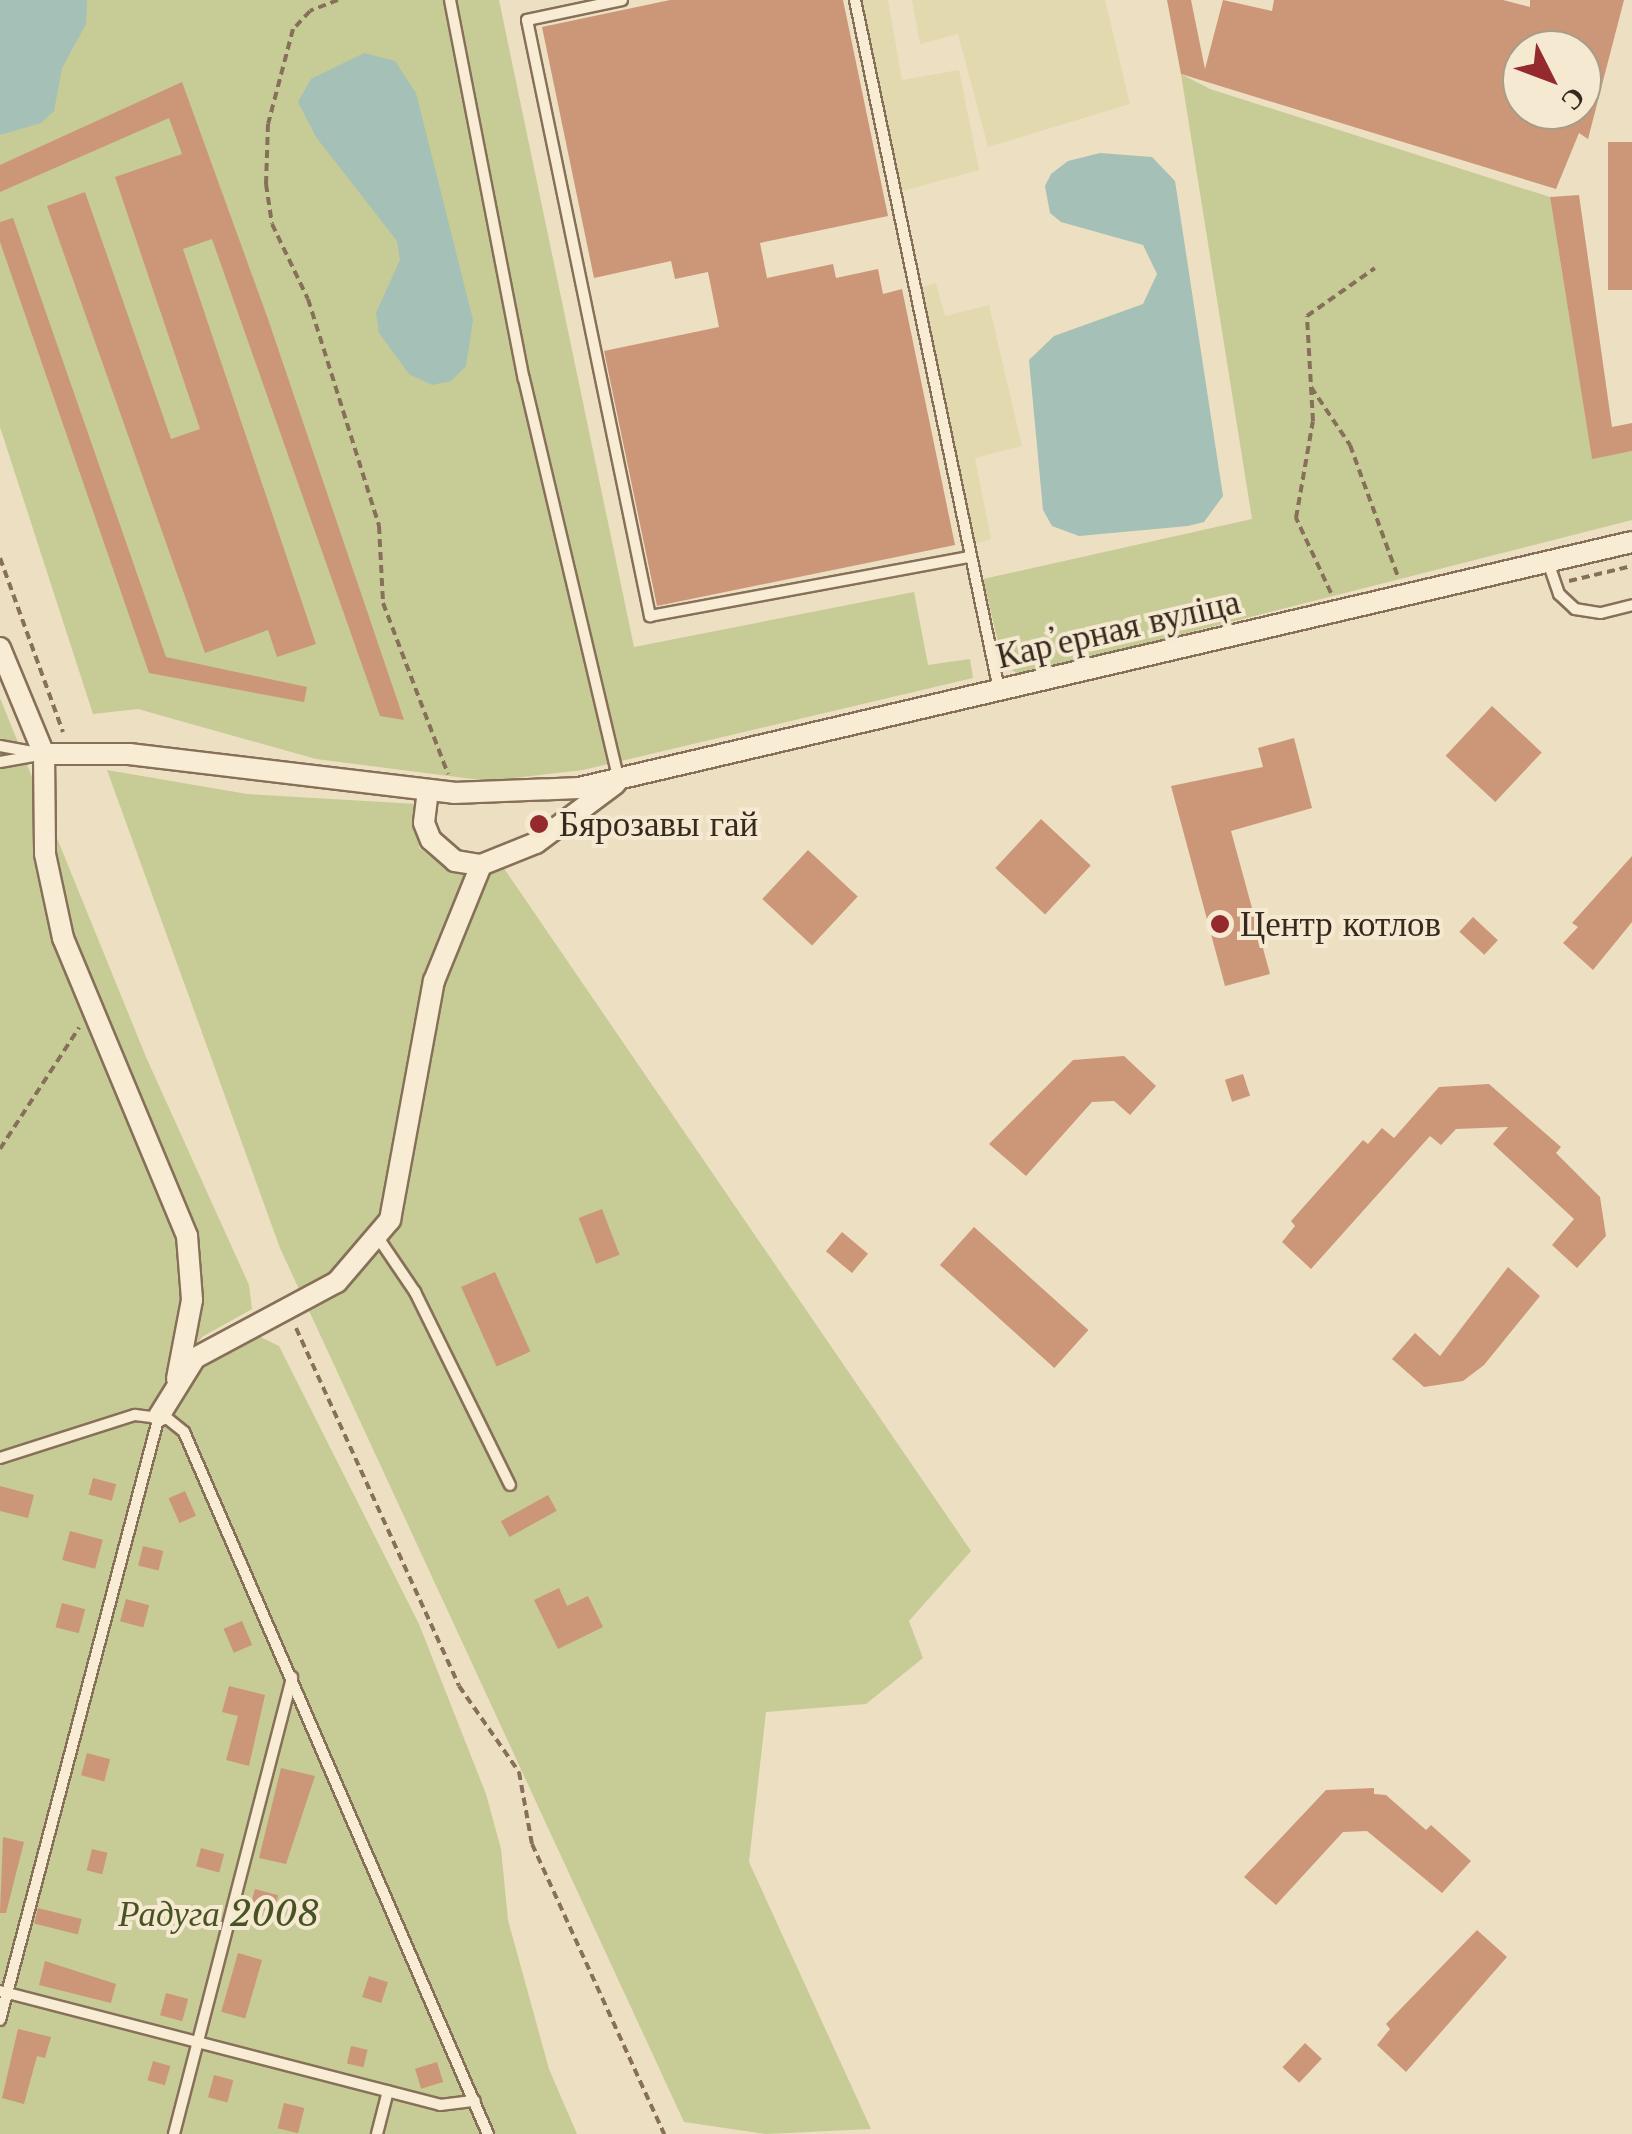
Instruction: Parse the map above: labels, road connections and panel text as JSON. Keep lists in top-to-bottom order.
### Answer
{
  "streets": {
    "street": ["Карʼерная вуліца"]
  },
  "parks": ["Радуга 2008"],
  "places": ["Бярозавы гай", "Центр котлов"],
  "north": "bottom right"
}
